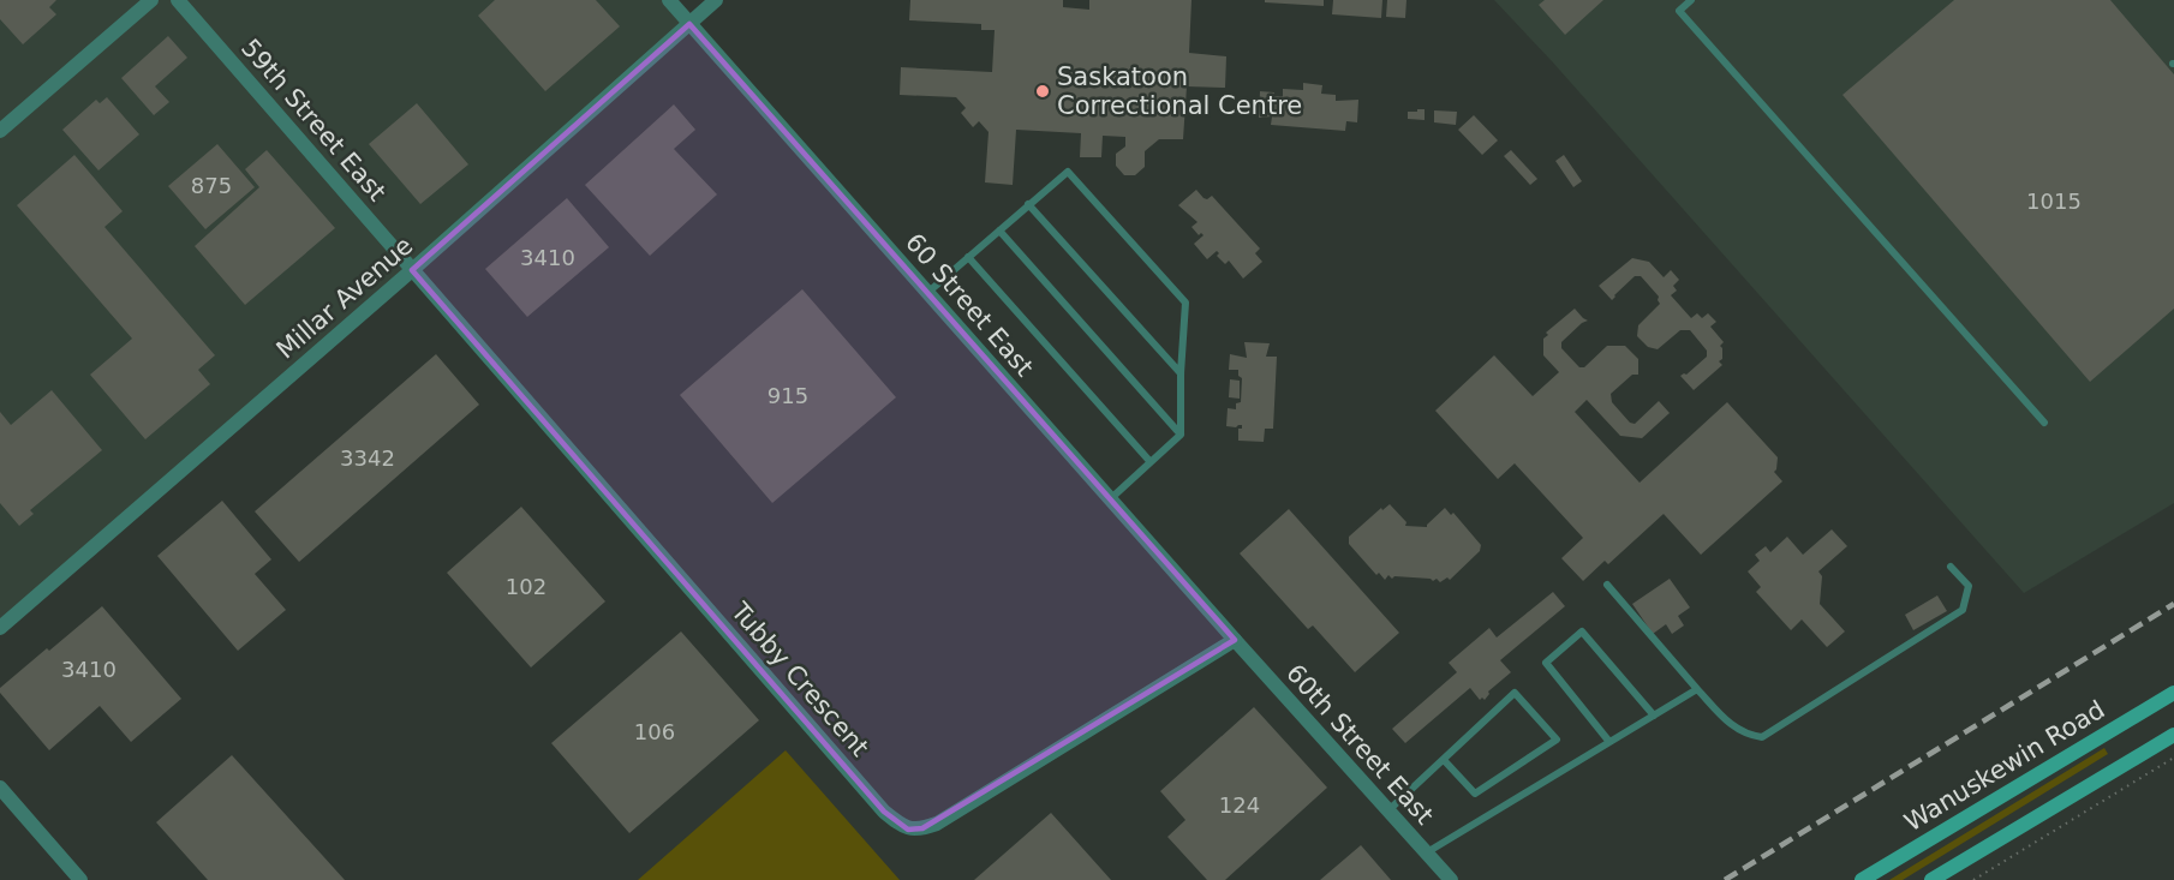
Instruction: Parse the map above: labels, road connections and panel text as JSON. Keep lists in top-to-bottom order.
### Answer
{
  "streets": {
    "main road": ["Wanuskewin Road"],
    "street": [
      "59th Street East",
      "Millar Avenue",
      "60 Street East",
      "Tubby Crescent",
      "60th Street East"
    ]
  },
  "crossings": [
    ["59th Street East", "Millar Avenue"],
    ["59th Street East", "Tubby Crescent"],
    ["Millar Avenue", "60 Street East"],
    ["Millar Avenue", "Tubby Crescent"],
    ["60 Street East", "Tubby Crescent"],
    ["60 Street East", "60th Street East"],
    ["Tubby Crescent", "60th Street East"]
  ],
  "places": ["Saskatoon Correctional Centre"],
  "house_numbers": [
    "875",
    "1015",
    "3410",
    "915",
    "3342",
    "102",
    "3410",
    "106",
    "124"
  ]
}
